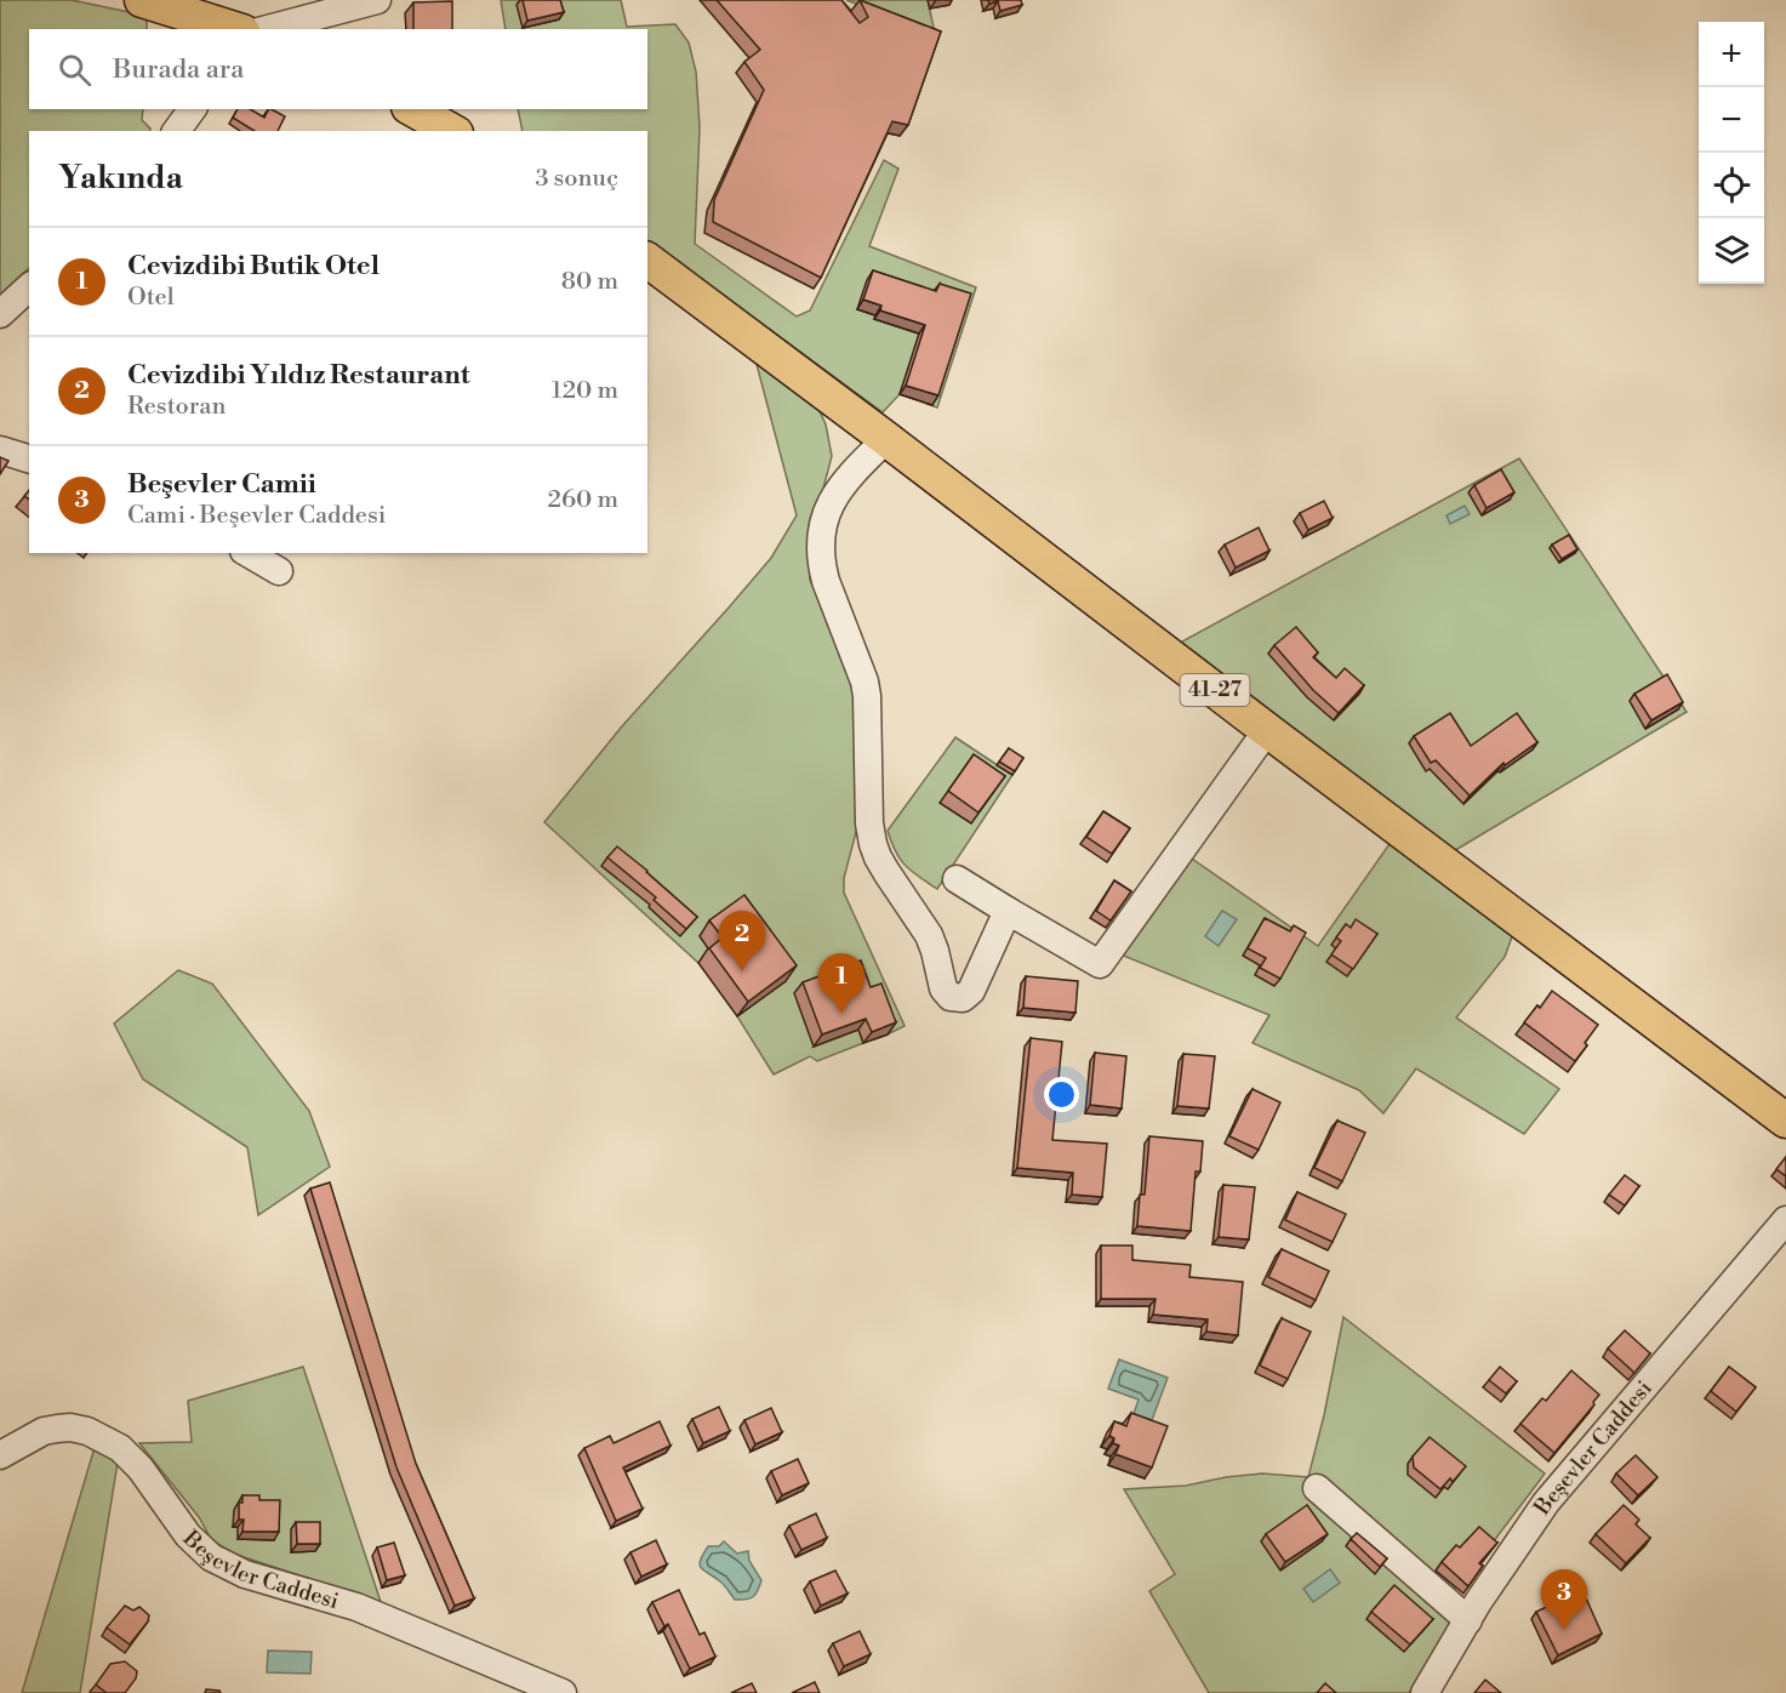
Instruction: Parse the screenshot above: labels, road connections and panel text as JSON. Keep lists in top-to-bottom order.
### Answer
{
  "streets": {
    "main road": ["41-27"],
    "street": ["Beşevler Caddesi"]
  },
  "page": {
    "map_buttons": ["+", "−"],
    "search": "Burada ara",
    "heading": ["Yakında", "3 sonuç"],
    "list": [
      {
        "mark": "1",
        "name": "Cevizdibi Butik Otel",
        "note": "Otel",
        "value": "80 m"
      },
      {
        "mark": "2",
        "name": "Cevizdibi Yıldız Restaurant",
        "note": "Restoran",
        "value": "120 m"
      },
      {
        "mark": "3",
        "name": "Beşevler Camii",
        "note": "Cami · Beşevler Caddesi",
        "value": "260 m"
      }
    ],
    "pins": ["2", "1", "3"]
  }
}
